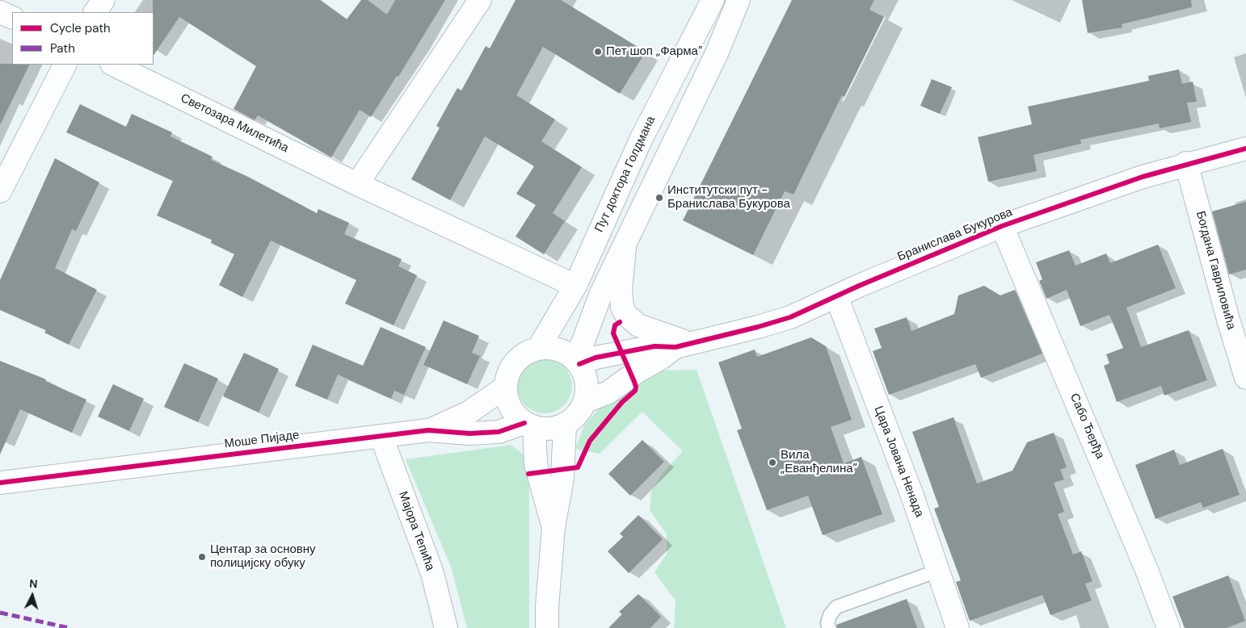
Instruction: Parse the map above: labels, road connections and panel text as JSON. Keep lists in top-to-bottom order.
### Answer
{
  "streets": {
    "street": [
      "Светозара Милетића",
      "Пут доктора Голдмана",
      "Бранислава Букурова",
      "Богдана Гавриловића",
      "Сабо Ђерђа",
      "Моше Пијаде",
      "Цара Јована Ненада",
      "Мајора Тепића"
    ]
  },
  "crossings": [
    ["Светозара Милетића", "Пут доктора Голдмана"],
    ["Пут доктора Голдмана", "Бранислава Букурова"],
    ["Пут доктора Голдмана", "Моше Пијаде"],
    ["Бранислава Букурова", "Богдана Гавриловића"],
    ["Бранислава Букурова", "Сабо Ђерђа"],
    ["Бранислава Букурова", "Моше Пијаде"],
    ["Бранислава Букурова", "Цара Јована Ненада"],
    ["Моше Пијаде", "Мајора Тепића"]
  ],
  "places": [
    "Пет шоп „Фарма”",
    "Институтски пут - Бранислава Букурова",
    "Вила „Еванђелина”",
    "Центар за основну полицијску обуку"
  ],
  "legend": ["Cycle path", "Path"],
  "north": "top"
}
